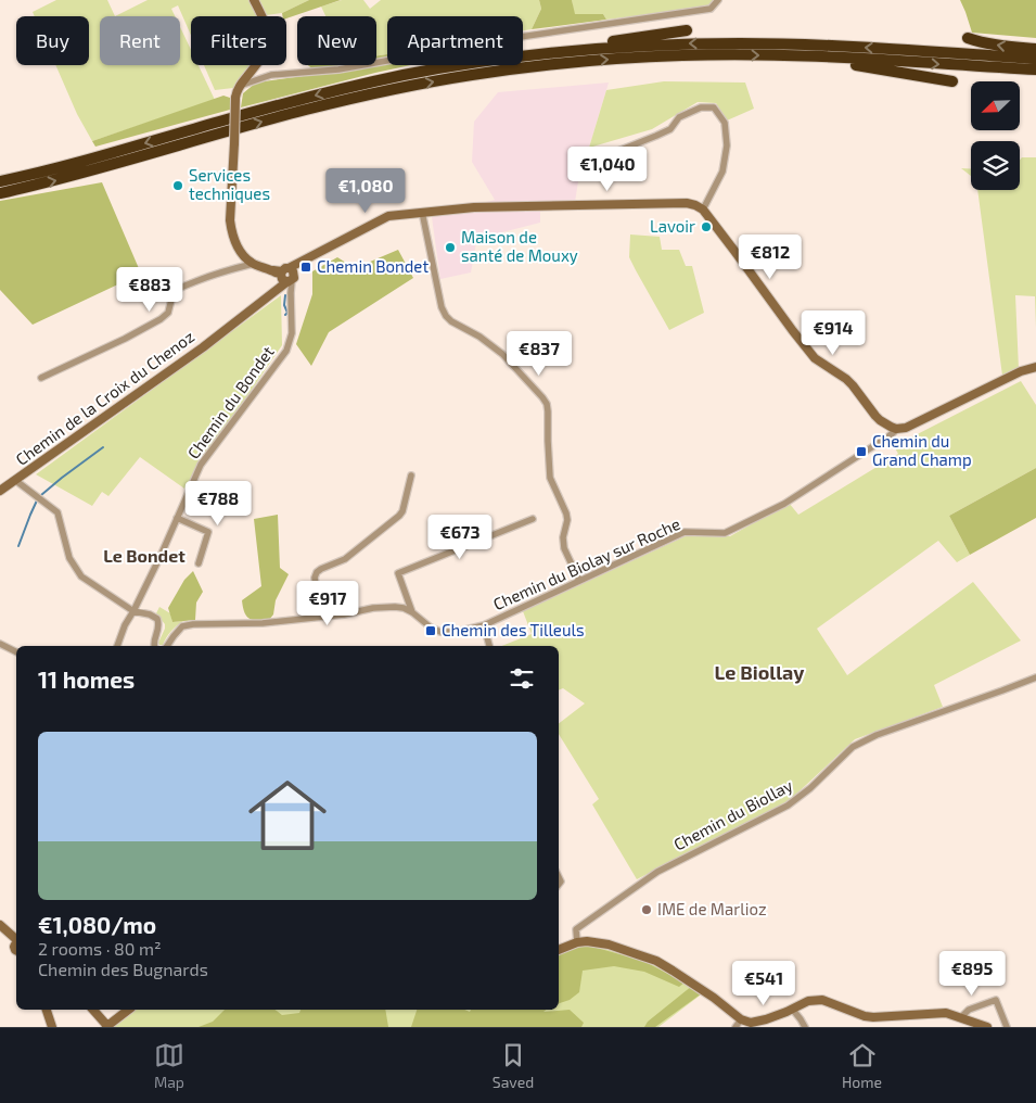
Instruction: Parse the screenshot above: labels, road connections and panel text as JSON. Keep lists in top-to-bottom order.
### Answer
{
  "streets": {
    "street": [
      "Chemin de la Croix du Chenoz",
      "Chemin du Bondet",
      "Chemin du Biolay sur Roche",
      "Chemin du Biollay"
    ]
  },
  "crossings": [
    ["Chemin de la Croix du Chenoz", "Chemin du Bondet"]
  ],
  "districts": ["Le Bondet", "Le Biollay"],
  "places": {
    "other": [
      "Services techniques",
      "Lavoir",
      "Maison de santé de Mouxy",
      "IME de Marlioz"
    ],
    "transit": ["Chemin Bondet", "Chemin du Grand Champ", "Chemin des Tilleuls"]
  },
  "north": "bottom left",
  "page": {
    "chip": [
      "Buy",
      "Rent",
      "Filters",
      "New",
      "Apartment"
    ],
    "price": [
      "€1,040",
      "€1,080",
      "€812",
      "€883",
      "€914",
      "€837",
      "€788",
      "€673",
      "€917",
      "€895",
      "€541"
    ],
    "heading": "11 homes",
    "list": [
      {
        "name": "€1,080/mo",
        "note": "2 rooms · 80 m² · Chemin des Bugnards"
      }
    ],
    "tabs": ["Map", "Saved", "Home"]
  }
}
